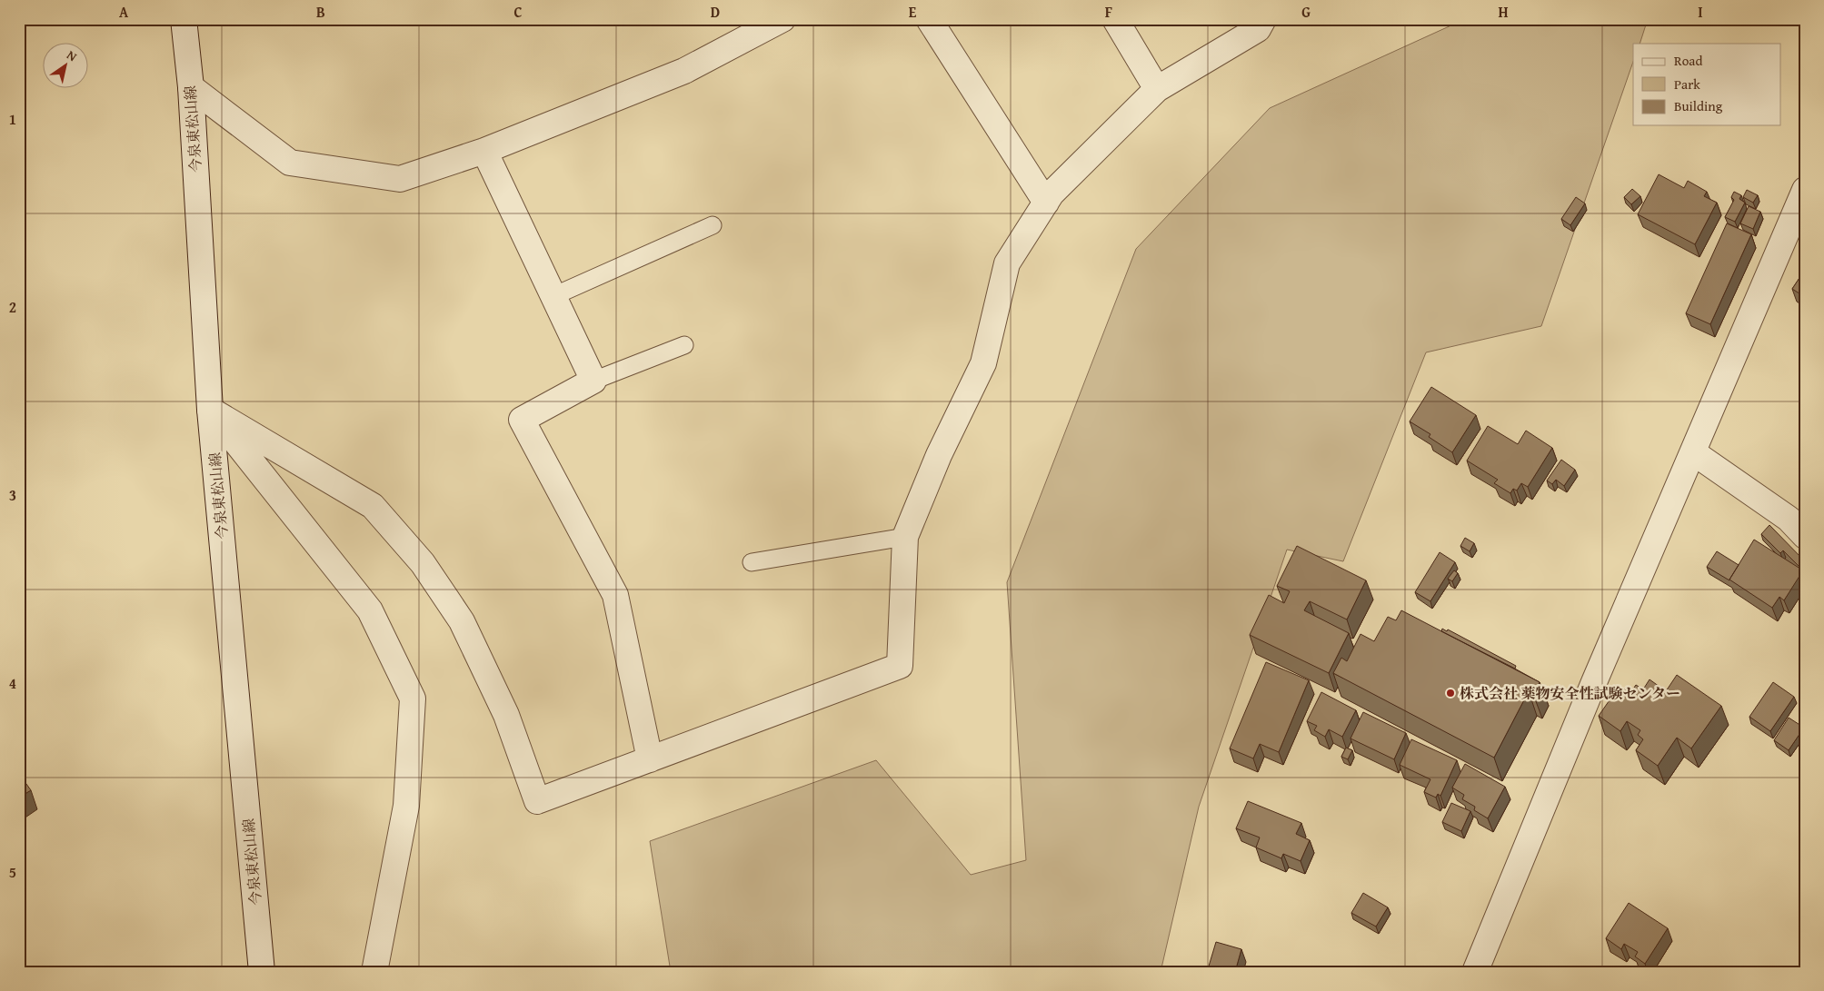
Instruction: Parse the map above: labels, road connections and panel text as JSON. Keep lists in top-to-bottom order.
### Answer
{
  "streets": {
    "street": ["今泉東松山線"]
  },
  "places": ["株式会社 薬物安全性試験センター"],
  "legend": ["Road", "Park", "Building"],
  "north": "top right",
  "grid": {
    "columns": [
      "A",
      "B",
      "C",
      "D",
      "E",
      "F",
      "G",
      "H",
      "I"
    ],
    "rows": [
      "1",
      "2",
      "3",
      "4",
      "5"
    ]
  }
}
